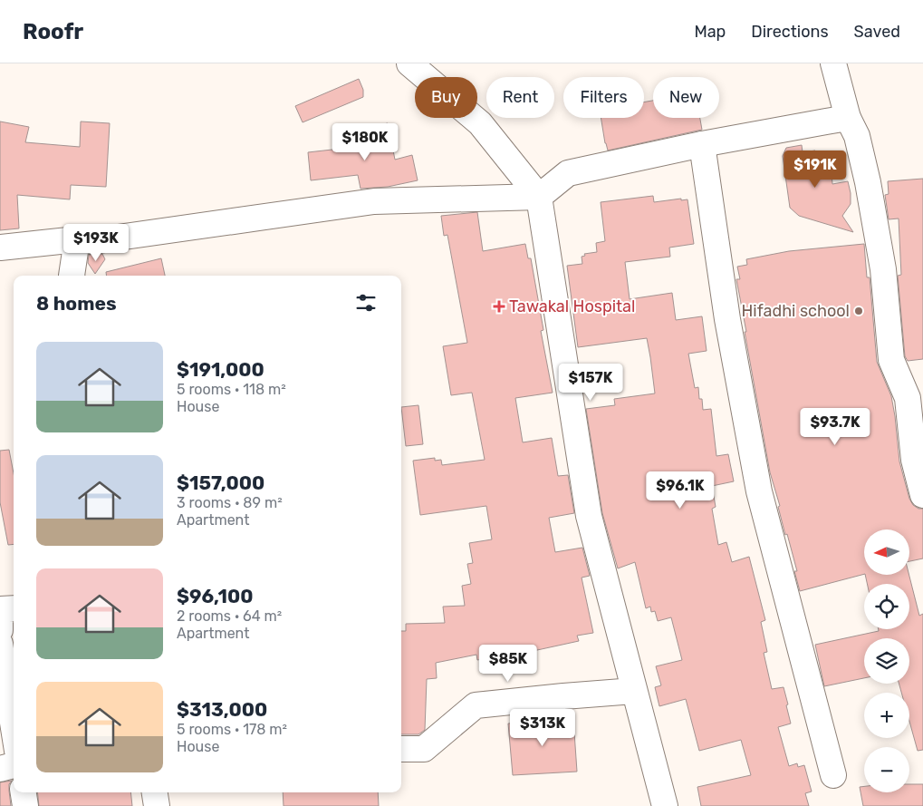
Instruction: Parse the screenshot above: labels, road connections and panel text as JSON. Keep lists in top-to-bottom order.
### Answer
{
  "places": {
    "health": ["Tawakal Hospital"],
    "other": ["Hifadhi school"]
  },
  "north": "left",
  "page": {
    "header": "Roofr",
    "nav": ["Map", "Directions", "Saved"],
    "chip": [
      "Buy",
      "Rent",
      "Filters",
      "New"
    ],
    "price": [
      "$180K",
      "$191K",
      "$193K",
      "$157K",
      "$93.7K",
      "$96.1K",
      "$85K",
      "$313K"
    ],
    "heading": "8 homes",
    "list": [
      {
        "name": "$191,000",
        "note": "5 rooms · 118 m² · House"
      },
      {
        "name": "$157,000",
        "note": "3 rooms · 89 m² · Apartment"
      },
      {
        "name": "$96,100",
        "note": "2 rooms · 64 m² · Apartment"
      },
      {
        "name": "$313,000",
        "note": "5 rooms · 178 m² · House"
      }
    ],
    "map_buttons": ["+", "−"]
  }
}
